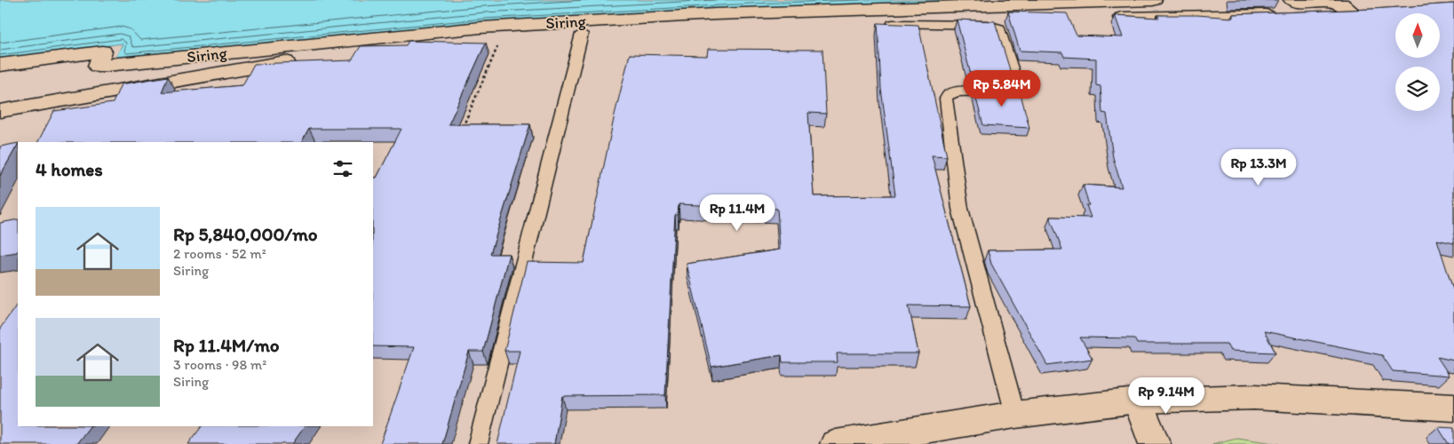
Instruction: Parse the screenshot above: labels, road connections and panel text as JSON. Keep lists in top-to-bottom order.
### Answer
{
  "streets": {
    "street": ["Siring"]
  },
  "north": "top",
  "page": {
    "price": [
      "Rp 5.84M",
      "Rp 13.3M",
      "Rp 11.4M",
      "Rp 9.14M"
    ],
    "heading": "4 homes",
    "list": [
      {
        "name": "Rp 5,840,000/mo",
        "note": "2 rooms · 52 m² · Siring"
      },
      {
        "name": "Rp 11.4M/mo",
        "note": "3 rooms · 98 m² · Siring"
      }
    ]
  }
}
